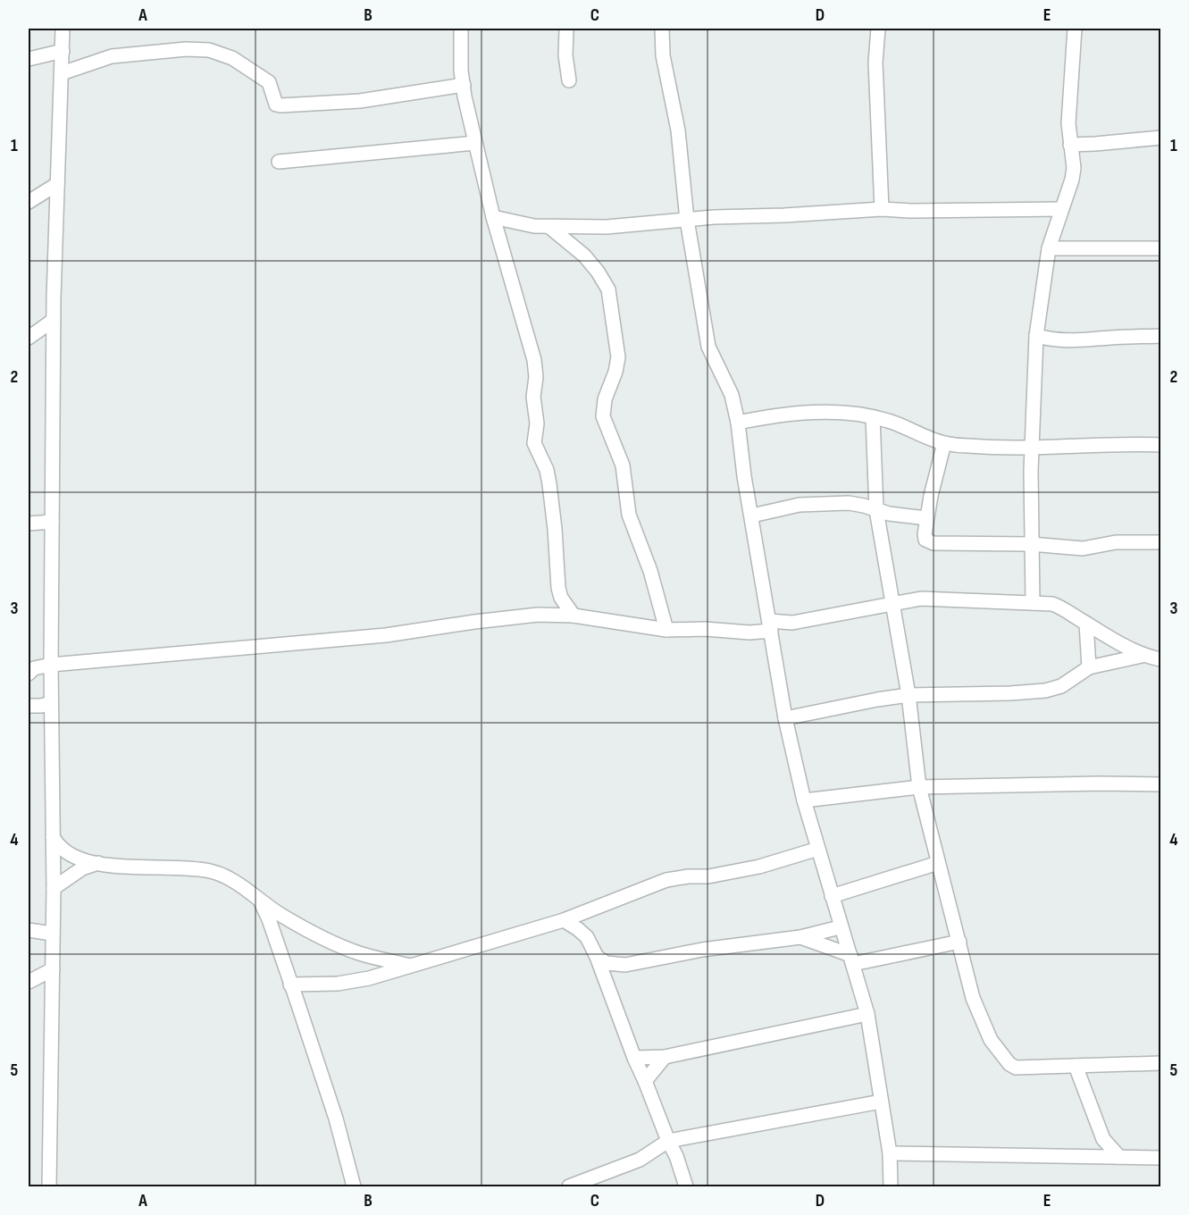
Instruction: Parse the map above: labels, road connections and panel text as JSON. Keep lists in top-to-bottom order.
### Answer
{
  "grid": {
    "columns": [
      "A",
      "B",
      "C",
      "D",
      "E"
    ],
    "rows": [
      "1",
      "2",
      "3",
      "4",
      "5"
    ]
  }
}
